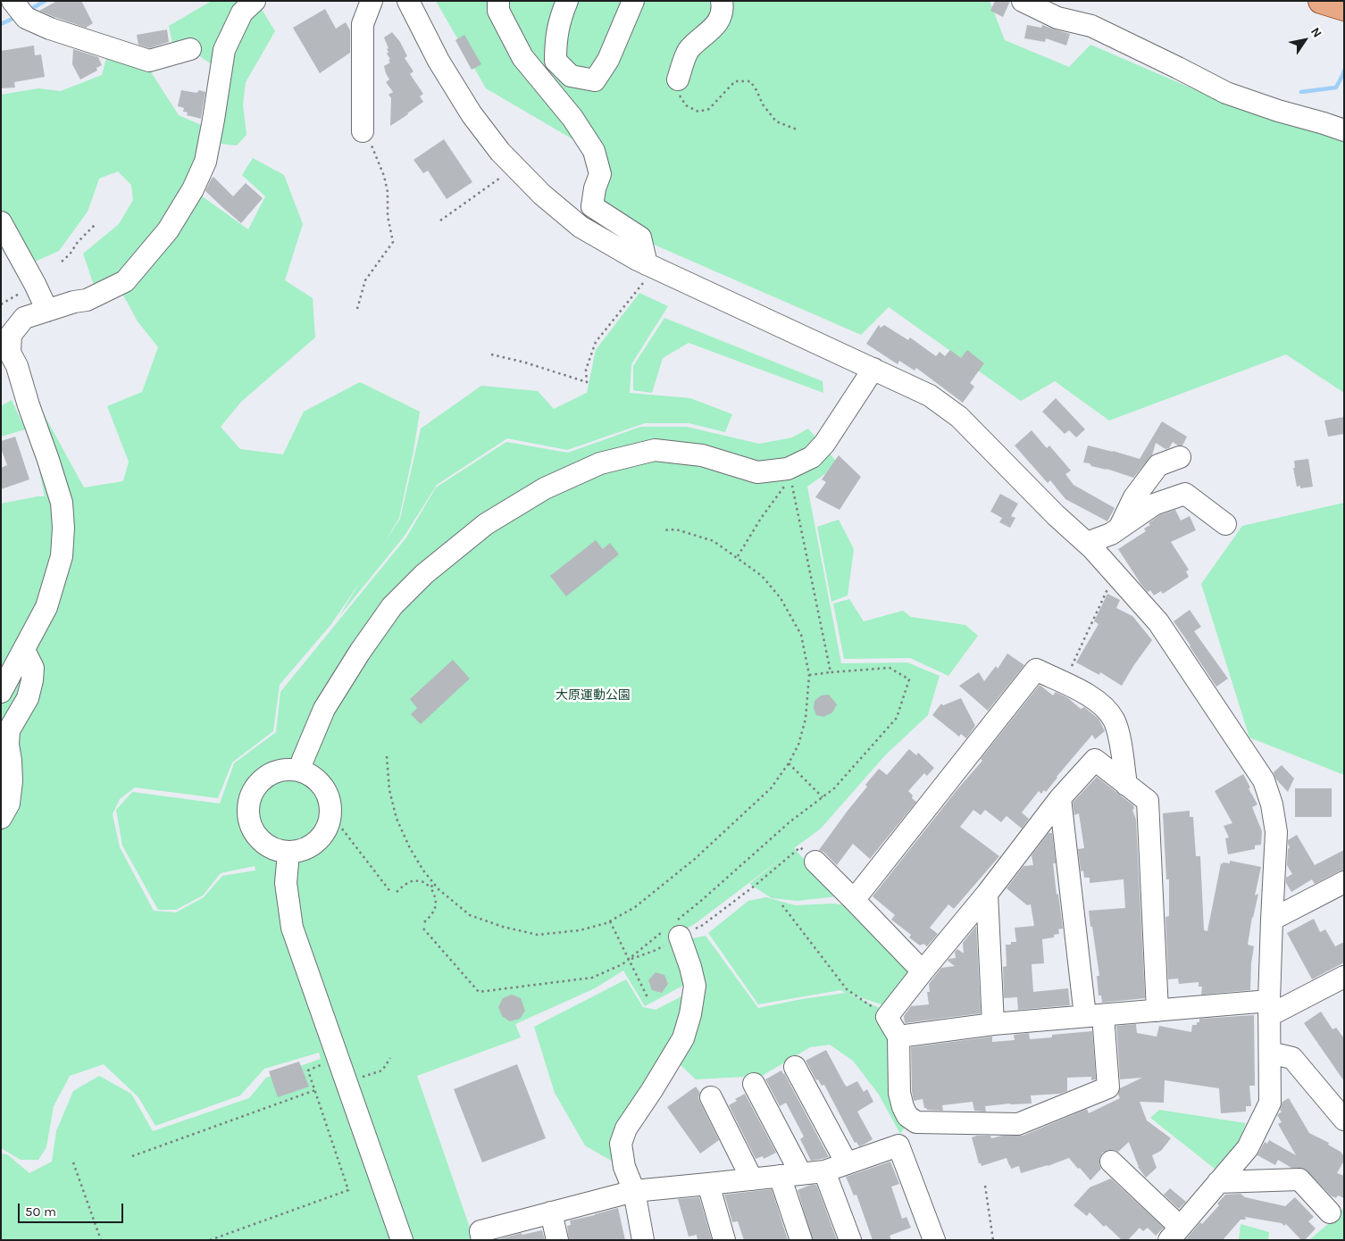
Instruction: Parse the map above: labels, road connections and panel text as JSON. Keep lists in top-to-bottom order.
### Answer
{
  "parks": ["大原運動公園"],
  "scale_bar": "50 m",
  "north": "top right"
}
